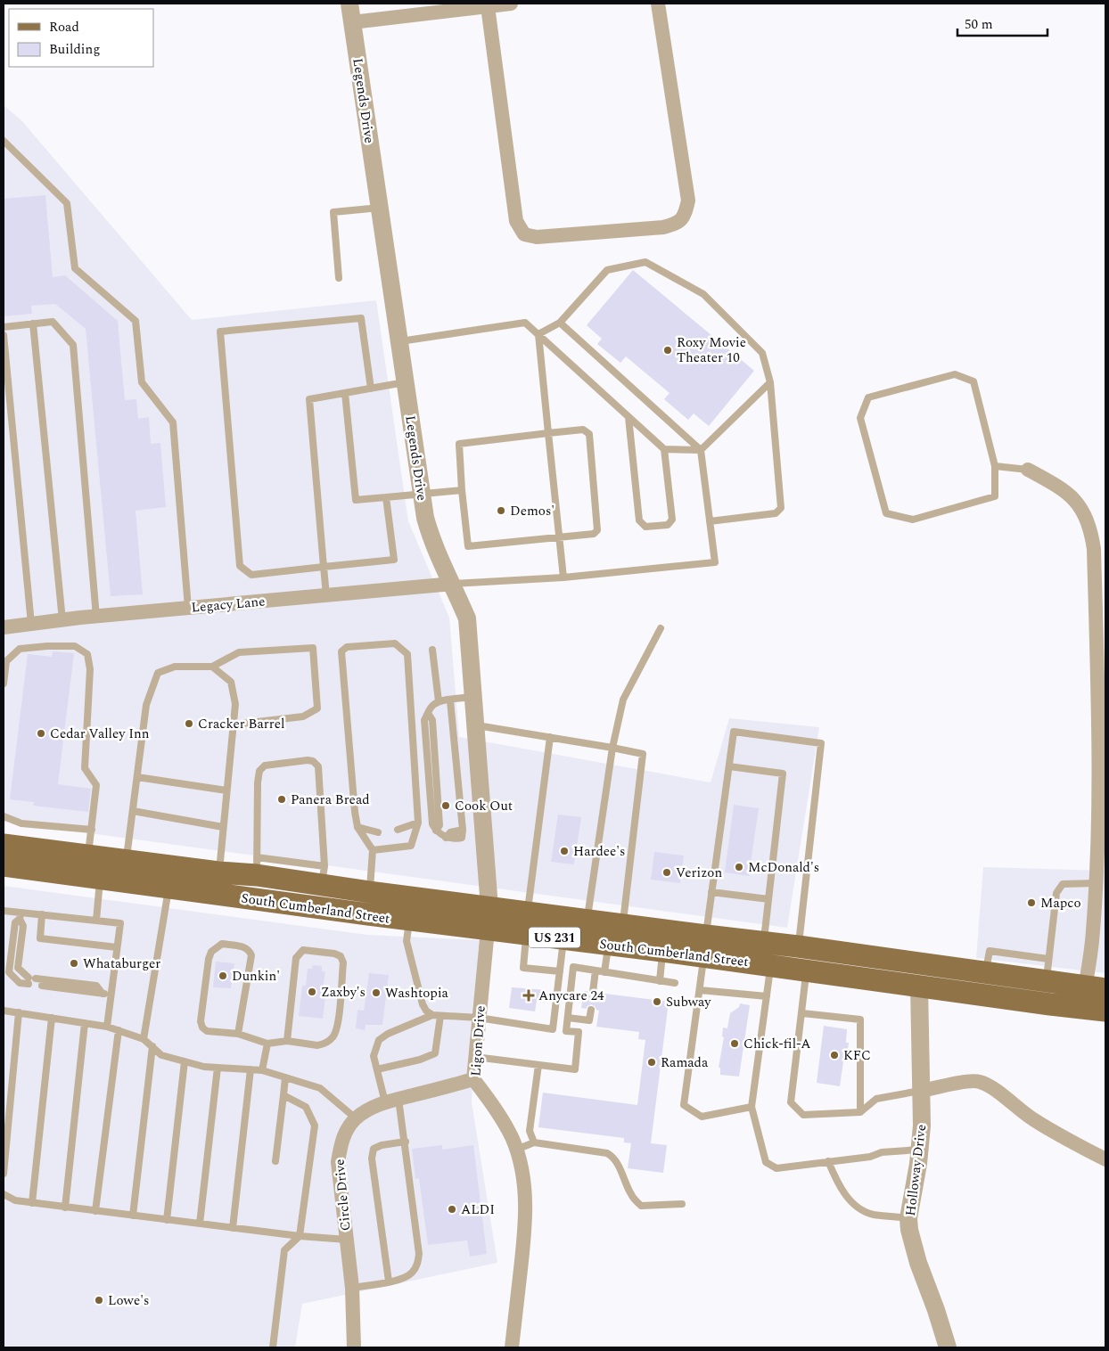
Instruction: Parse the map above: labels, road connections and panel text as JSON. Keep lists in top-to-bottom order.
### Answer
{
  "streets": {
    "main road": ["South Cumberland Street", "US 231"],
    "street": [
      "Legends Drive",
      "Legacy Lane",
      "Ligon Drive",
      "Holloway Drive",
      "Circle Drive"
    ]
  },
  "crossings": [
    ["Legends Drive", "Legacy Lane"],
    ["Legends Drive", "South Cumberland Street"],
    ["Legends Drive", "Ligon Drive"],
    ["South Cumberland Street", "Ligon Drive"],
    ["South Cumberland Street", "Holloway Drive"],
    ["Ligon Drive", "Circle Drive"]
  ],
  "places": {
    "other": [
      "Roxy Movie Theater 10",
      "Demos'",
      "Cracker Barrel",
      "Cedar Valley Inn",
      "Panera Bread",
      "Cook Out",
      "Hardee's",
      "McDonald's",
      "Verizon",
      "Mapco",
      "Whataburger",
      "Dunkin'",
      "Zaxby's",
      "Washtopia",
      "Subway",
      "Chick-fil-A",
      "KFC",
      "Ramada",
      "ALDI",
      "Lowe's"
    ],
    "health": ["Anycare 24"]
  },
  "legend": ["Road", "Building"],
  "scale_bar": "50 m"
}
